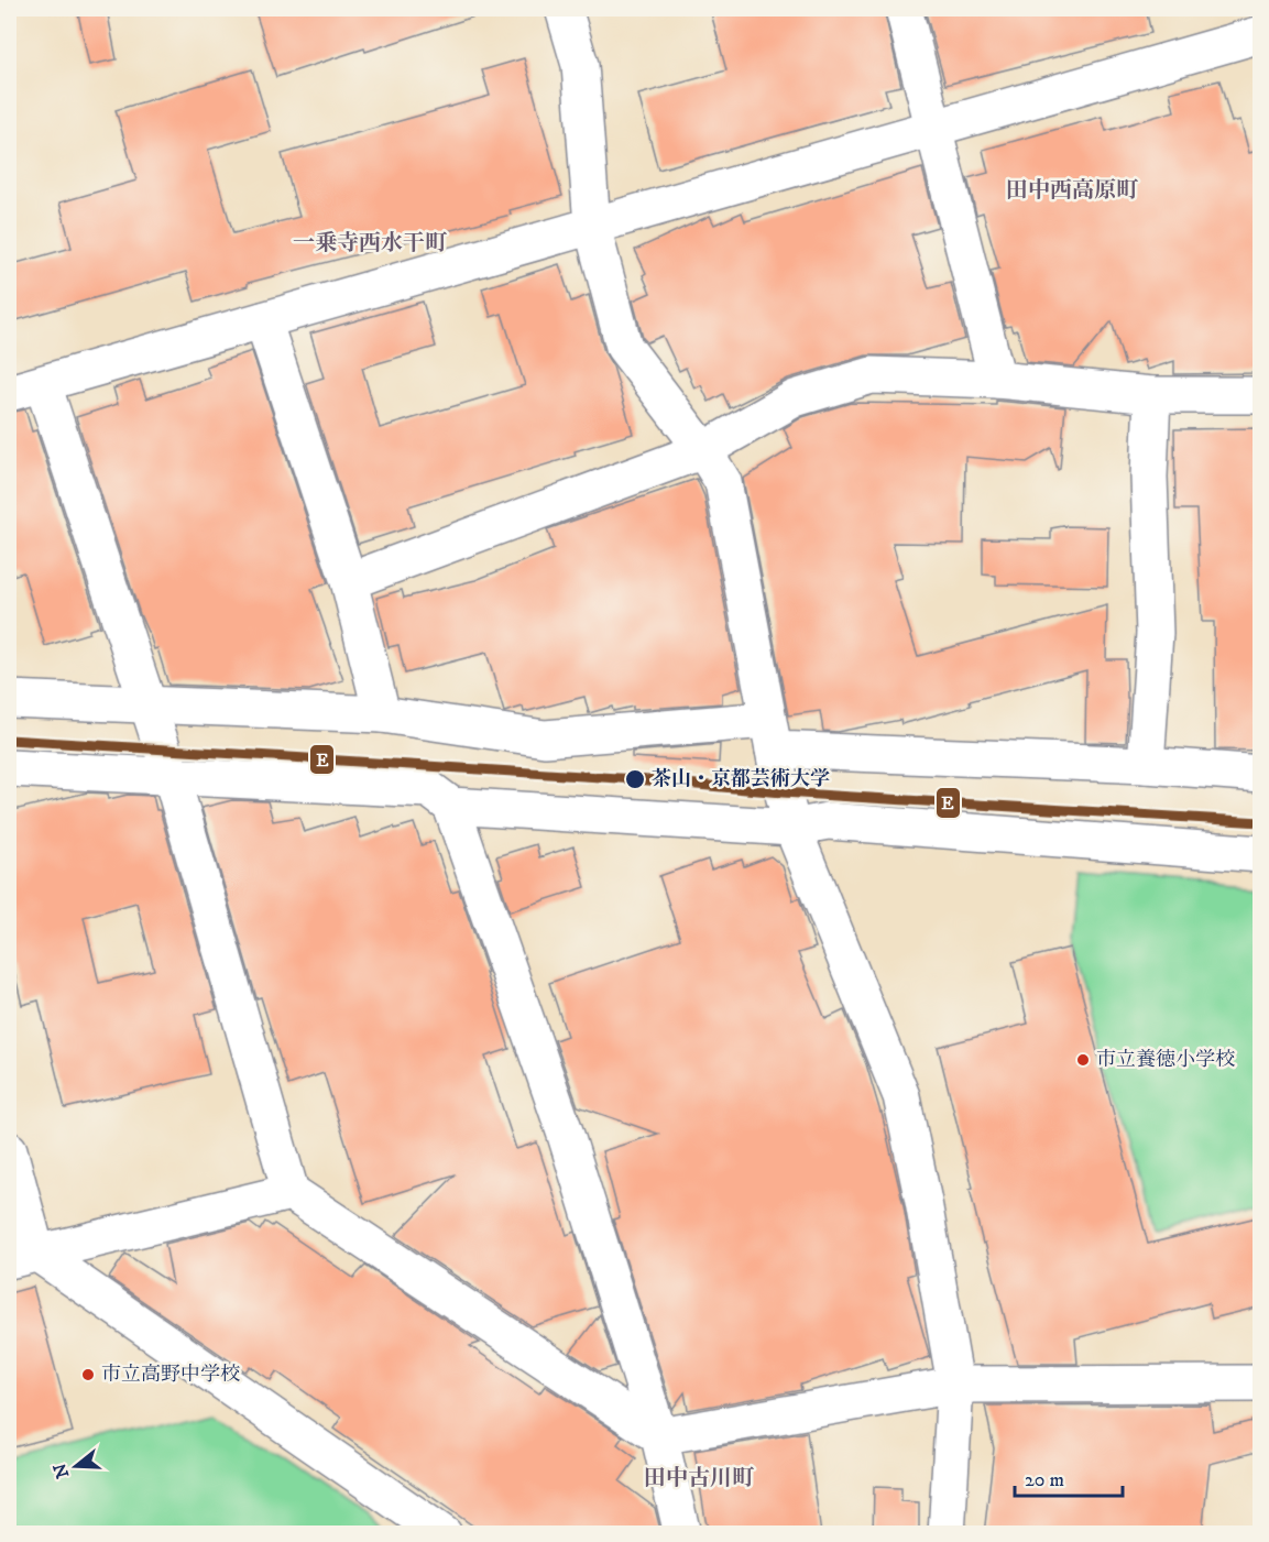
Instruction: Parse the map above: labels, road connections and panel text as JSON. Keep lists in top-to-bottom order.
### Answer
{
  "districts": ["田中西高原町", "一乗寺西水干町", "田中古川町"],
  "places": ["茶山・京都芸術大学", "市立養徳小学校", "市立高野中学校"],
  "lines": ["transit line E"],
  "scale_bar": "20 m",
  "north": "left"
}
